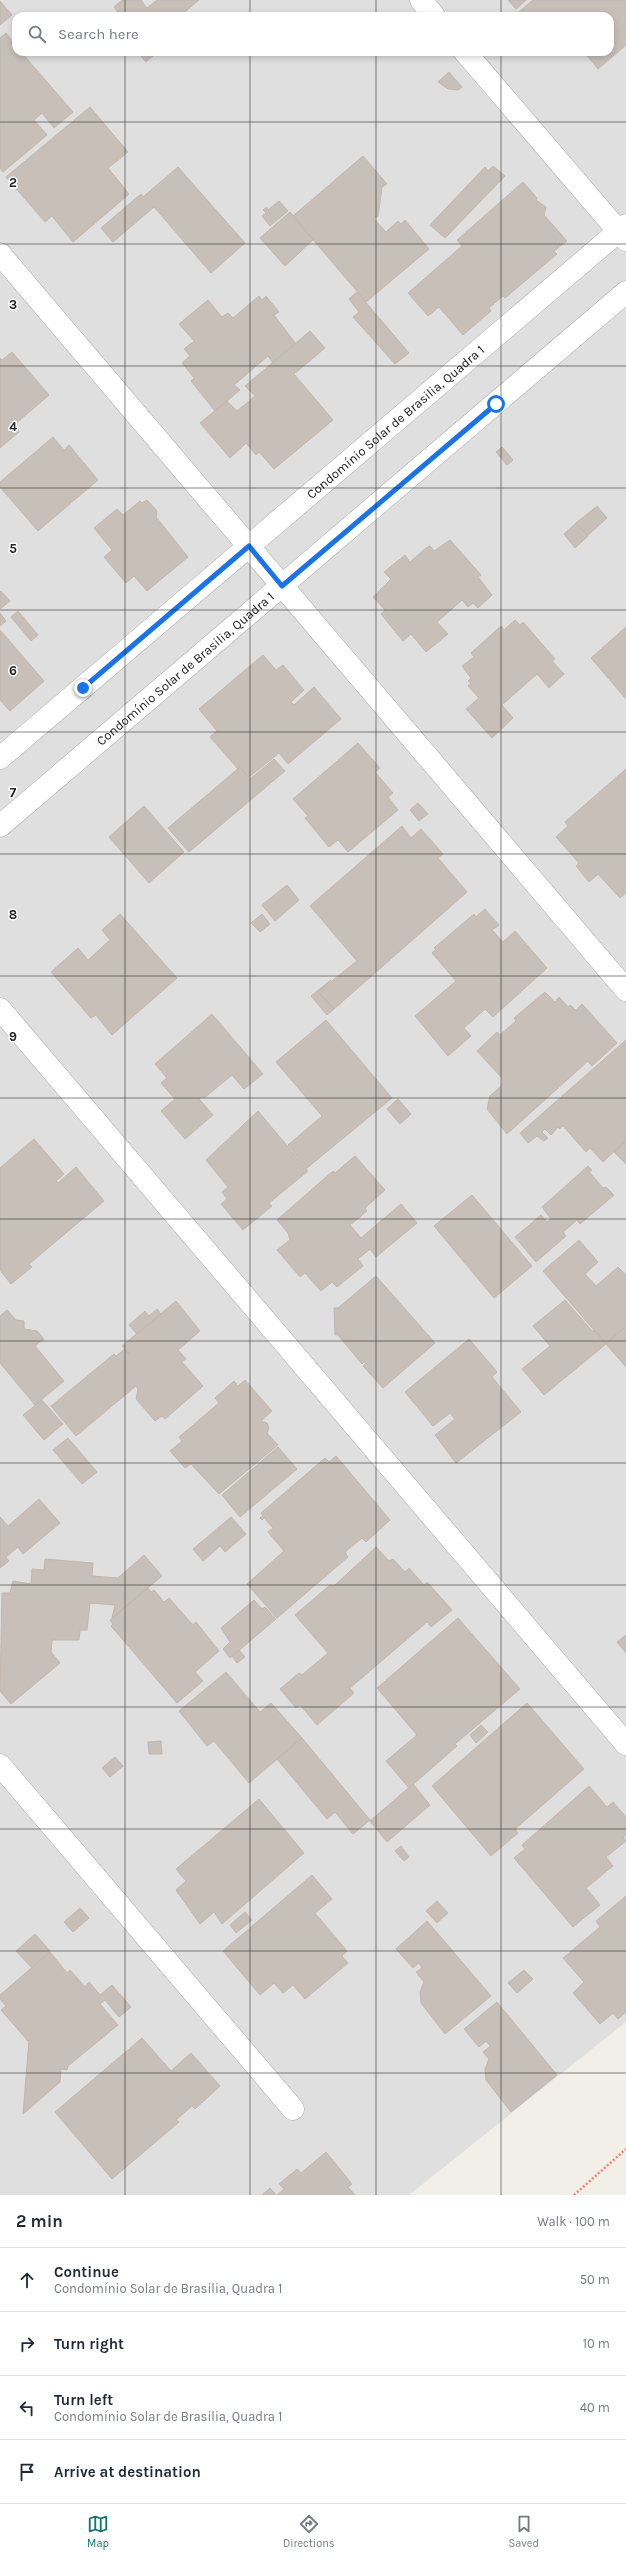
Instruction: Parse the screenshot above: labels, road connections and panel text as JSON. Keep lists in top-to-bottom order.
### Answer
{
  "streets": {
    "street": ["Condomínio Solar de Brasilia, Quadra 1"]
  },
  "page": {
    "search": "Search here",
    "heading": ["2 min", "Walk · 100 m"],
    "list": [
      ["Continue", "Condomínio Solar de Brasilia, Quadra 1", "50 m"],
      ["Turn right", "10 m"],
      ["Turn left", "Condomínio Solar de Brasilia, Quadra 1", "40 m"],
      "Arrive at destination"
    ],
    "nav": ["Map", "Directions", "Saved"]
  },
  "grid": {
    "rows": [
      "2",
      "3",
      "4",
      "5",
      "6",
      "7",
      "8",
      "9"
    ]
  }
}
